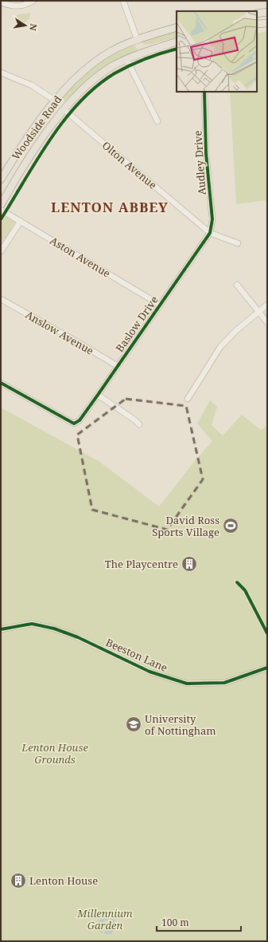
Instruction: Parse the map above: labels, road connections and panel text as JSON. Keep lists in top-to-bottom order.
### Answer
{
  "streets": {
    "main road": ["Woodside Road"],
    "street": [
      "Audley Drive",
      "Olton Avenue",
      "Aston Avenue",
      "Baslow Drive",
      "Anslow Avenue",
      "Beeston Lane"
    ]
  },
  "crossings": [
    ["Woodside Road", "Olton Avenue"],
    ["Audley Drive", "Olton Avenue"],
    ["Audley Drive", "Baslow Drive"],
    ["Olton Avenue", "Baslow Drive"],
    ["Aston Avenue", "Baslow Drive"],
    ["Baslow Drive", "Anslow Avenue"]
  ],
  "districts": ["LENTON ABBEY"],
  "parks": ["Lenton House Grounds", "Millennium Garden"],
  "places": {
    "sports": ["David Ross Sports Village"],
    "building": ["The Playcentre", "Lenton House"],
    "school or university": ["University of Nottingham"]
  },
  "scale_bar": "100 m",
  "north": "right"
}
